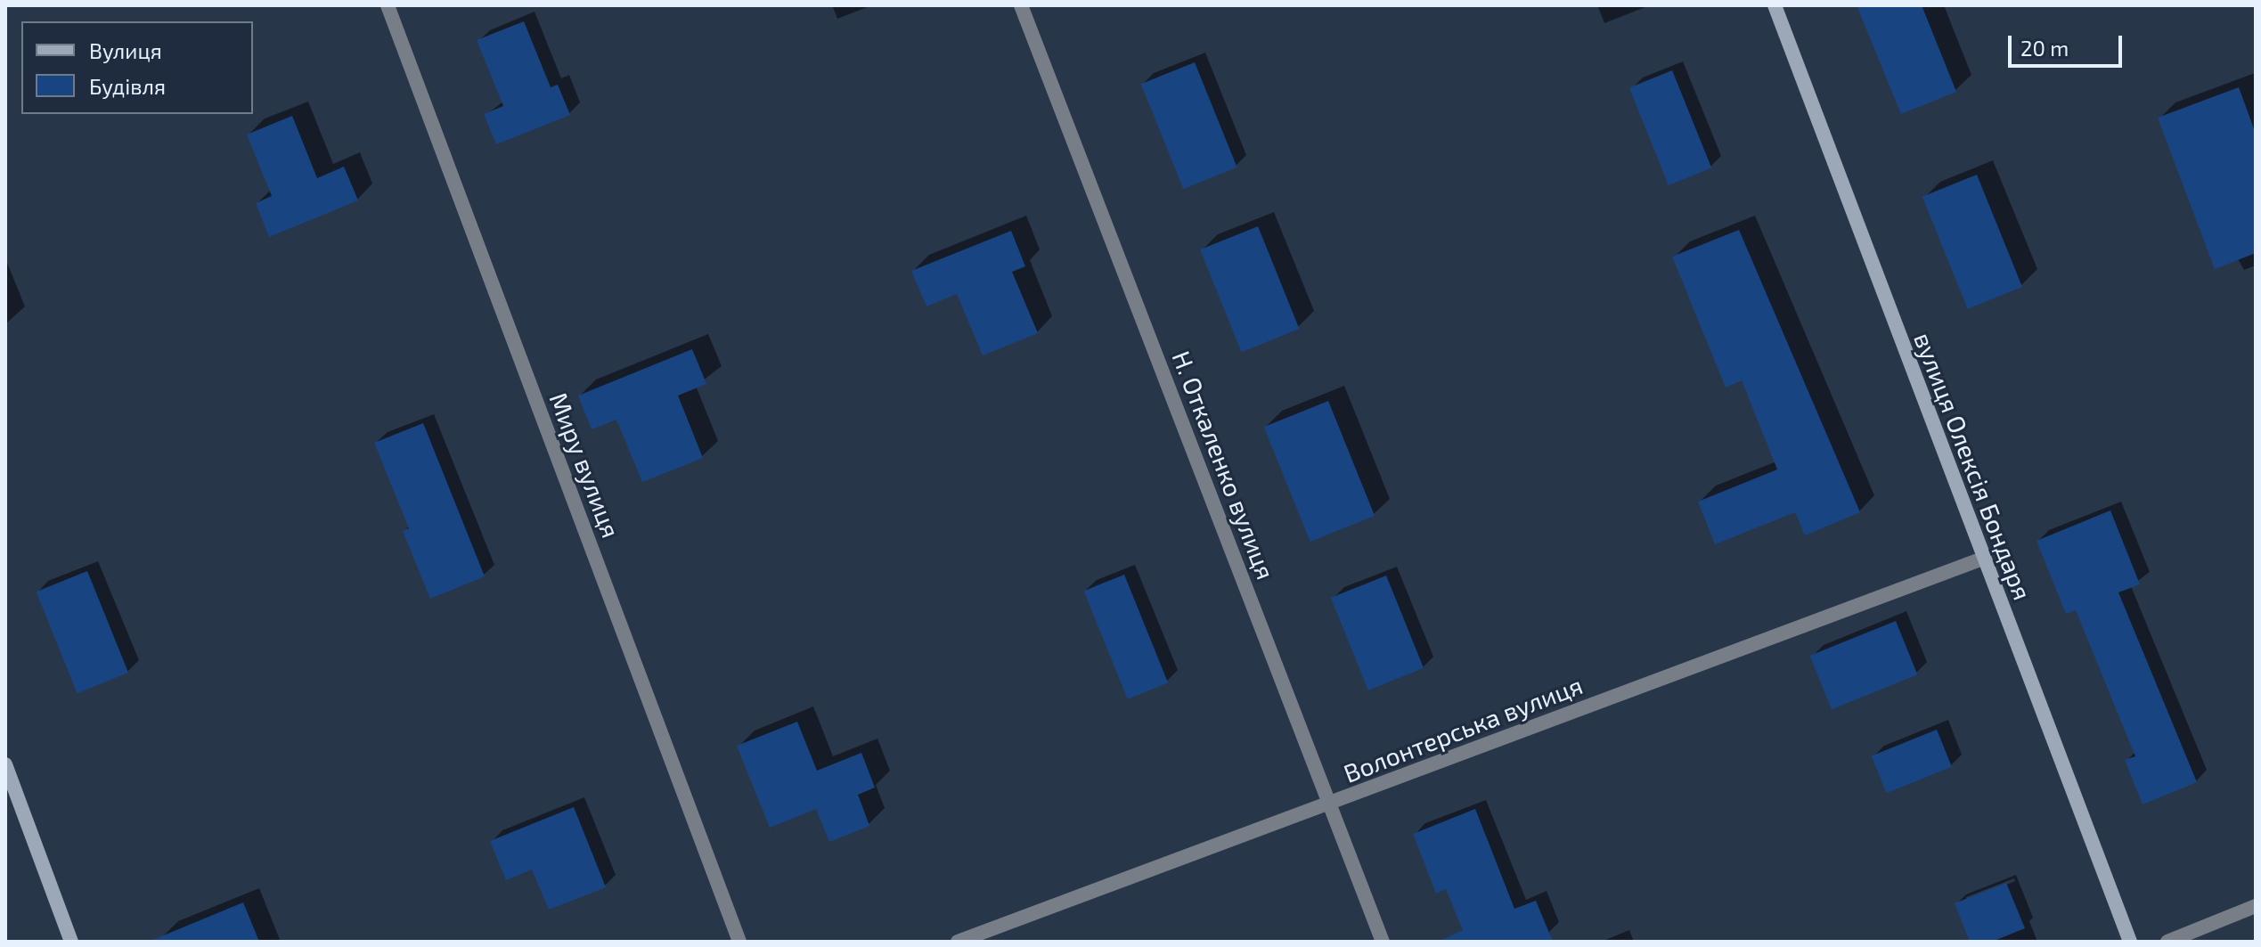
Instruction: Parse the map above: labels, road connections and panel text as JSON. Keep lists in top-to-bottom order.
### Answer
{
  "streets": {
    "street": [
      "Миру вулиця",
      "Н. Откаленко вулиця",
      "вулиця Олексія Бондаря",
      "Волонтерська вулиця"
    ]
  },
  "crossings": [
    ["Н. Откаленко вулиця", "Волонтерська вулиця"],
    ["вулиця Олексія Бондаря", "Волонтерська вулиця"]
  ],
  "legend": ["Вулиця", "Будівля"],
  "scale_bar": "20 m"
}
